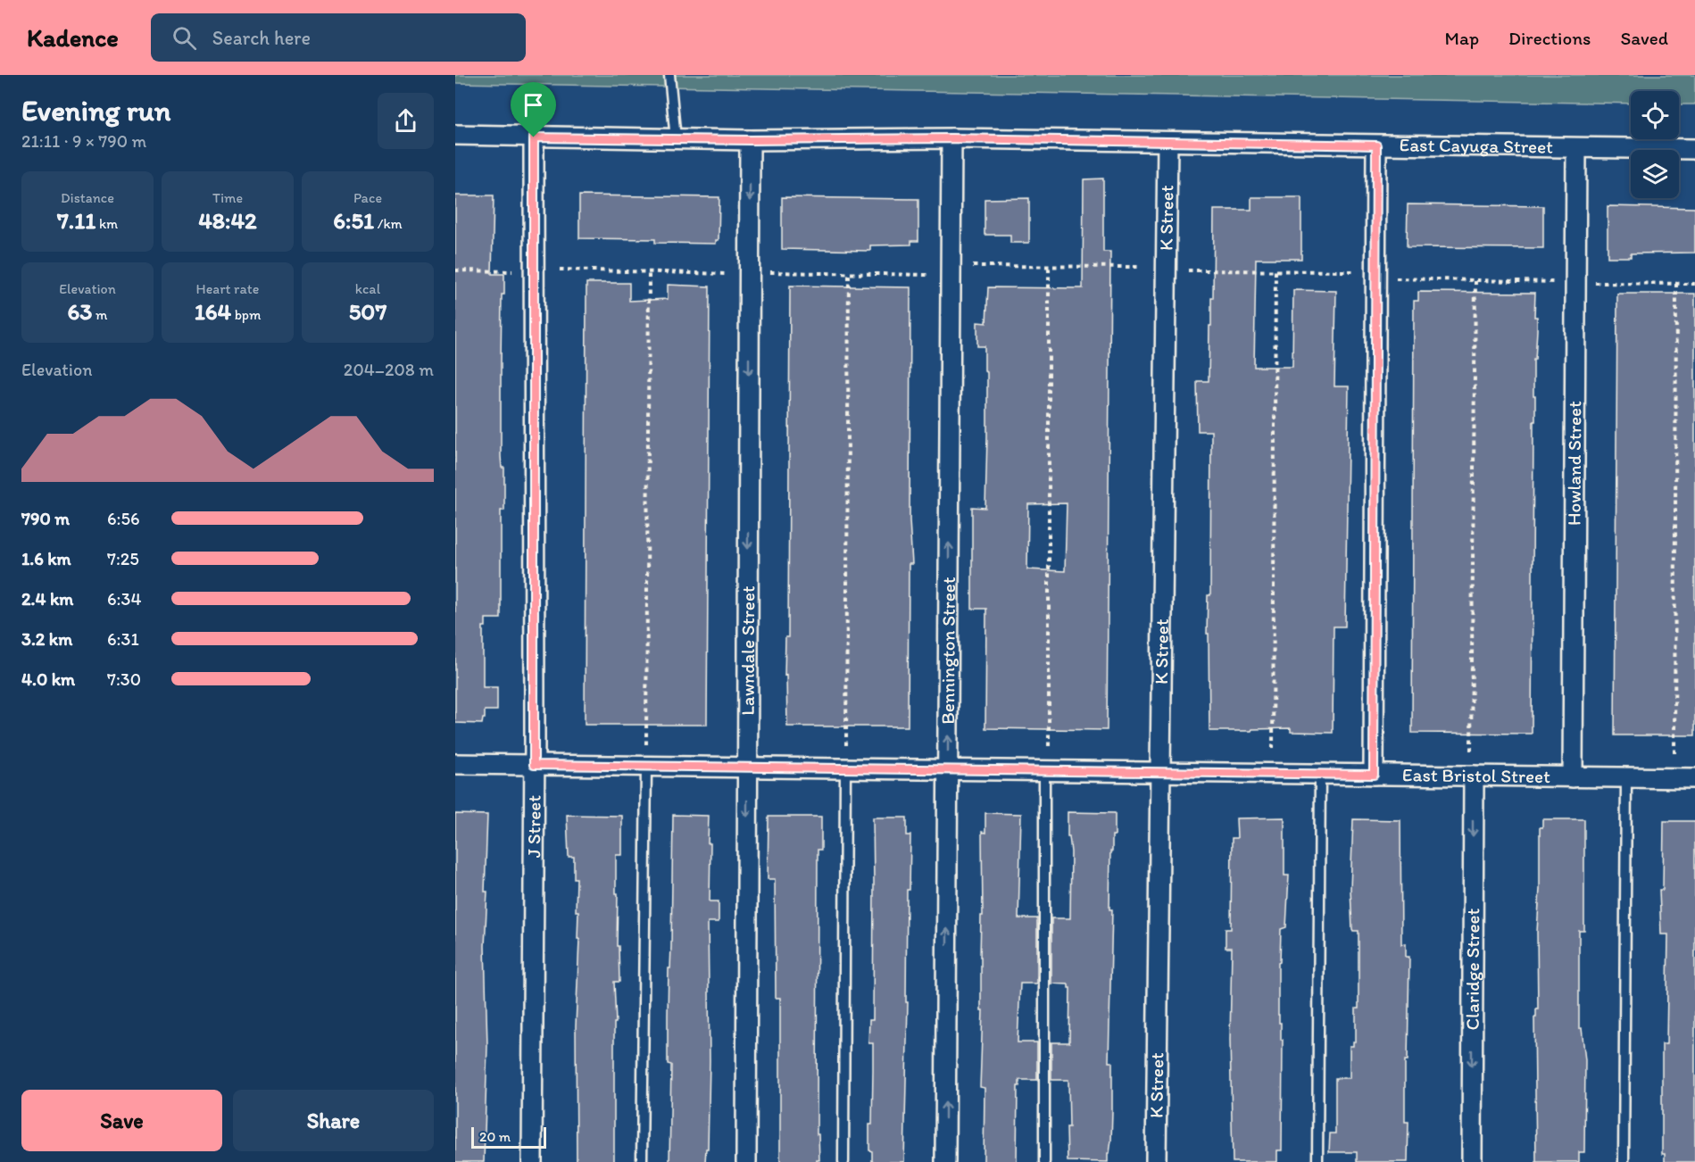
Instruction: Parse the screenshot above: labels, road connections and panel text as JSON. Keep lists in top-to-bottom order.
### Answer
{
  "streets": {
    "street": [
      "East Cayuga Street",
      "K Street",
      "Howland Street",
      "Bennington Street",
      "Lawndale Street",
      "East Bristol Street",
      "J Street",
      "Claridge Street"
    ]
  },
  "crossings": [
    ["East Cayuga Street", "K Street"],
    ["East Cayuga Street", "Howland Street"],
    ["East Cayuga Street", "Bennington Street"],
    ["East Cayuga Street", "Lawndale Street"],
    ["East Cayuga Street", "J Street"],
    ["K Street", "East Bristol Street"],
    ["Howland Street", "East Bristol Street"],
    ["Bennington Street", "East Bristol Street"],
    ["Lawndale Street", "East Bristol Street"],
    ["East Bristol Street", "J Street"],
    ["East Bristol Street", "Claridge Street"]
  ],
  "one_way": ["Bennington Street", "Lawndale Street", "Claridge Street"],
  "scale_bar": "20 m",
  "page": {
    "header": "Kadence",
    "search": "Search here",
    "nav": ["Map", "Directions", "Saved"],
    "heading": ["Evening run", "21:11 · 9 × 790 m"],
    "stats": [
      ["Distance", "7.11 km"],
      ["Time", "48:42"],
      ["Pace", "6:51 /km"],
      ["Elevation", "63 m"],
      ["Heart rate", "164 bpm"],
      ["kcal", "507"]
    ],
    "chart": ["Elevation", "204–208 m"],
    "list": [
      {
        "name": "790 m",
        "note": "6:56"
      },
      {
        "name": "1.6 km",
        "note": "7:25"
      },
      {
        "name": "2.4 km",
        "note": "6:34"
      },
      {
        "name": "3.2 km",
        "note": "6:31"
      },
      {
        "name": "4.0 km",
        "note": "7:30"
      }
    ],
    "buttons": ["Save", "Share"],
    "scale": "20 m"
  }
}
